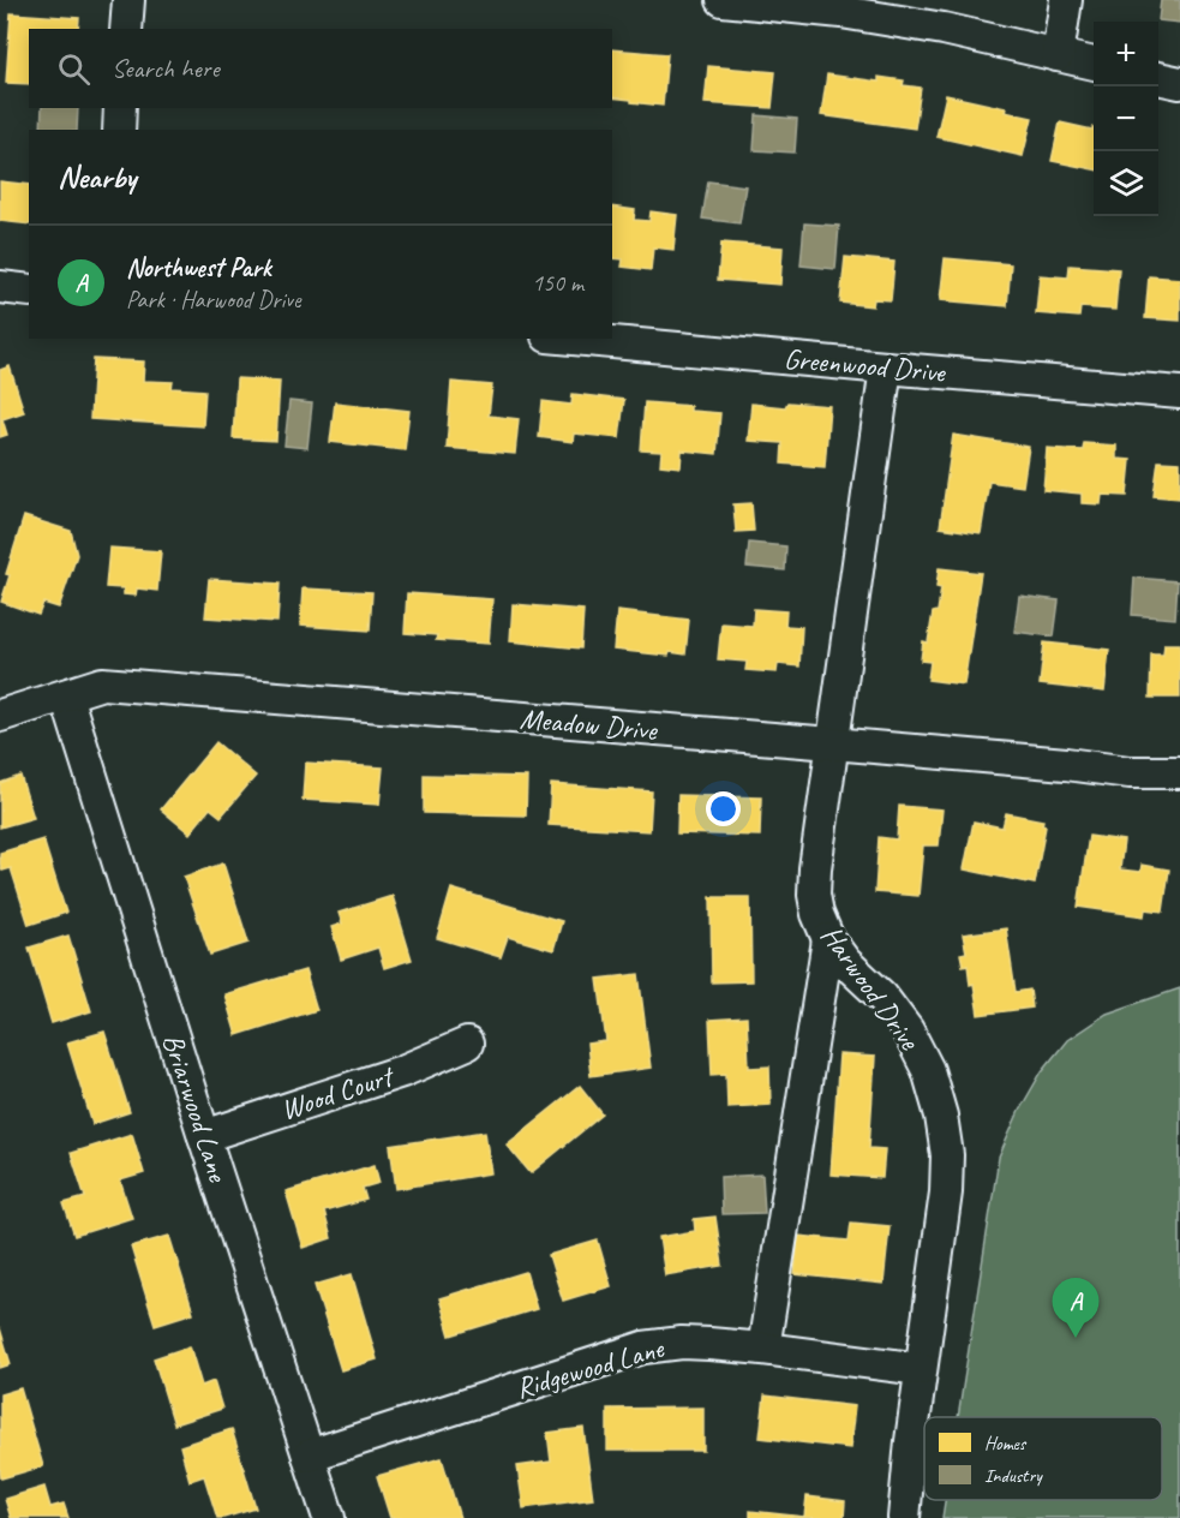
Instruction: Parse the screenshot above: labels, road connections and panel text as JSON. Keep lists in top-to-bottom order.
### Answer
{
  "streets": {
    "street": [
      "Greenwood Drive",
      "Meadow Drive",
      "Harwood Drive",
      "Wood Court",
      "Briarwood Lane",
      "Ridgewood Lane"
    ]
  },
  "crossings": [
    ["Greenwood Drive", "Harwood Drive"],
    ["Meadow Drive", "Harwood Drive"],
    ["Meadow Drive", "Briarwood Lane"],
    ["Harwood Drive", "Ridgewood Lane"],
    ["Wood Court", "Briarwood Lane"],
    ["Briarwood Lane", "Ridgewood Lane"]
  ],
  "legend": ["Homes", "Industry"],
  "page": {
    "map_buttons": ["+", "−"],
    "search": "Search here",
    "heading": "Nearby",
    "list": [
      {
        "mark": "A",
        "name": "Northwest Park",
        "note": "Park · Harwood Drive",
        "value": "150 m"
      }
    ],
    "pins": "A"
  }
}
